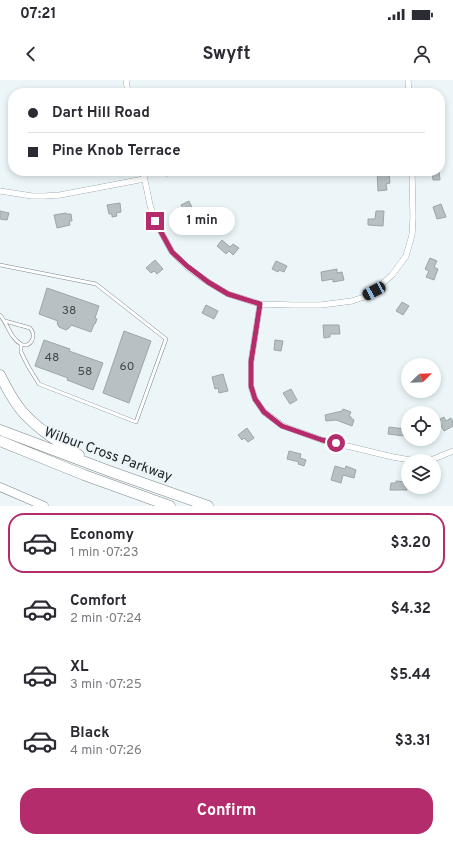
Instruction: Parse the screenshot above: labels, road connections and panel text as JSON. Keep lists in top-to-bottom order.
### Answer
{
  "streets": {
    "highway": ["Wilbur Cross Parkway"]
  },
  "house_numbers": [
    "38",
    "48",
    "60",
    "58"
  ],
  "north": "top right",
  "page": {
    "status": "07:21",
    "header": "Swyft",
    "banner": ["Dart Hill Road", "Pine Knob Terrace"],
    "bubble": "1 min",
    "list": [
      {
        "name": "Economy",
        "note": "1 min · 07:23",
        "value": "$3.20"
      },
      {
        "name": "Comfort",
        "note": "2 min · 07:24",
        "value": "$4.32"
      },
      {
        "name": "XL",
        "note": "3 min · 07:25",
        "value": "$5.44"
      },
      {
        "name": "Black",
        "note": "4 min · 07:26",
        "value": "$3.31"
      }
    ],
    "buttons": "Confirm"
  }
}
